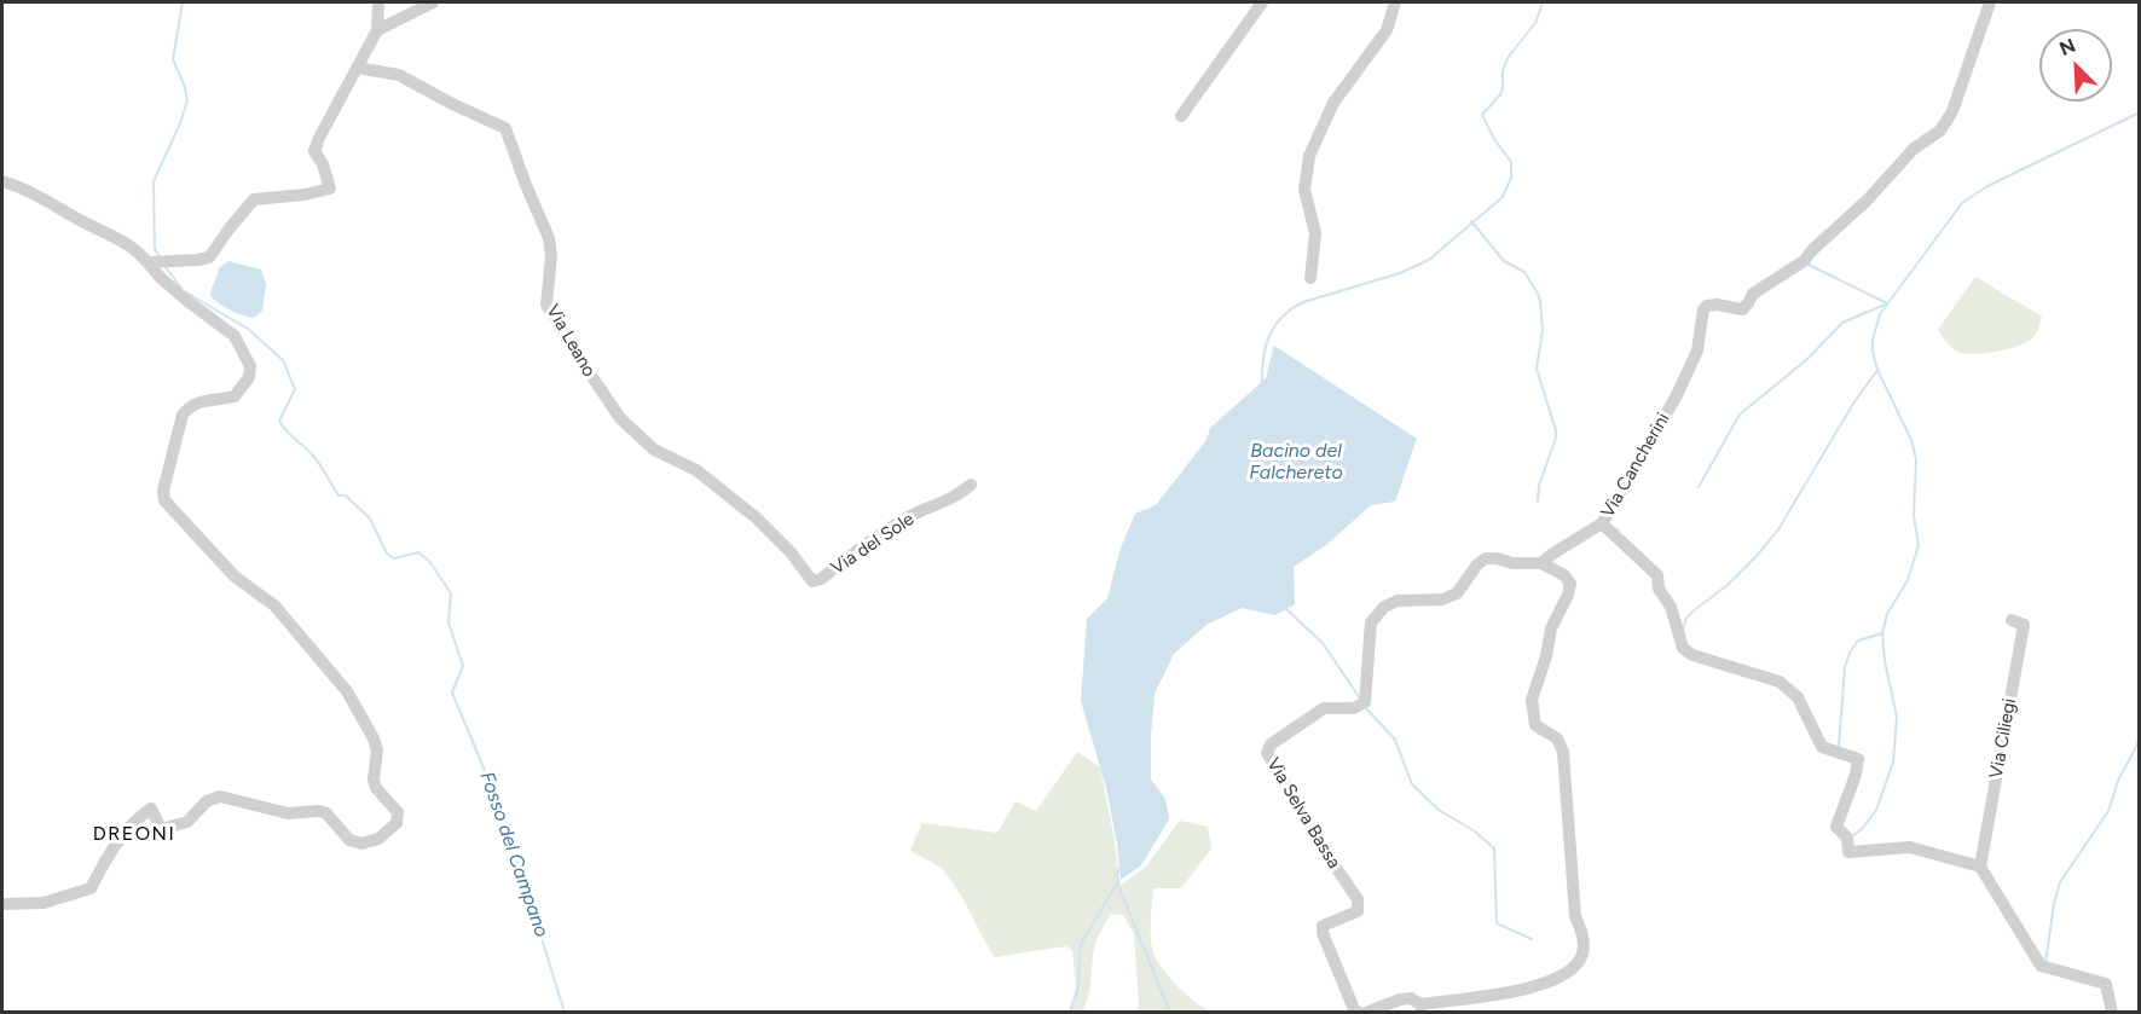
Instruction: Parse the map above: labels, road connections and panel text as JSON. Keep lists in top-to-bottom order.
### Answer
{
  "streets": {
    "street": [
      "Via Leano",
      "Via Cancherini",
      "Via del Sole",
      "Via Ciliegi",
      "Via Selva Bassa"
    ]
  },
  "crossings": [
    ["Via Leano", "Via del Sole"],
    ["Via Cancherini", "Via Selva Bassa"]
  ],
  "districts": ["DREONI"],
  "water": ["Bacino del Falchereto", "Fosso del Campano"],
  "north": "top left"
}
